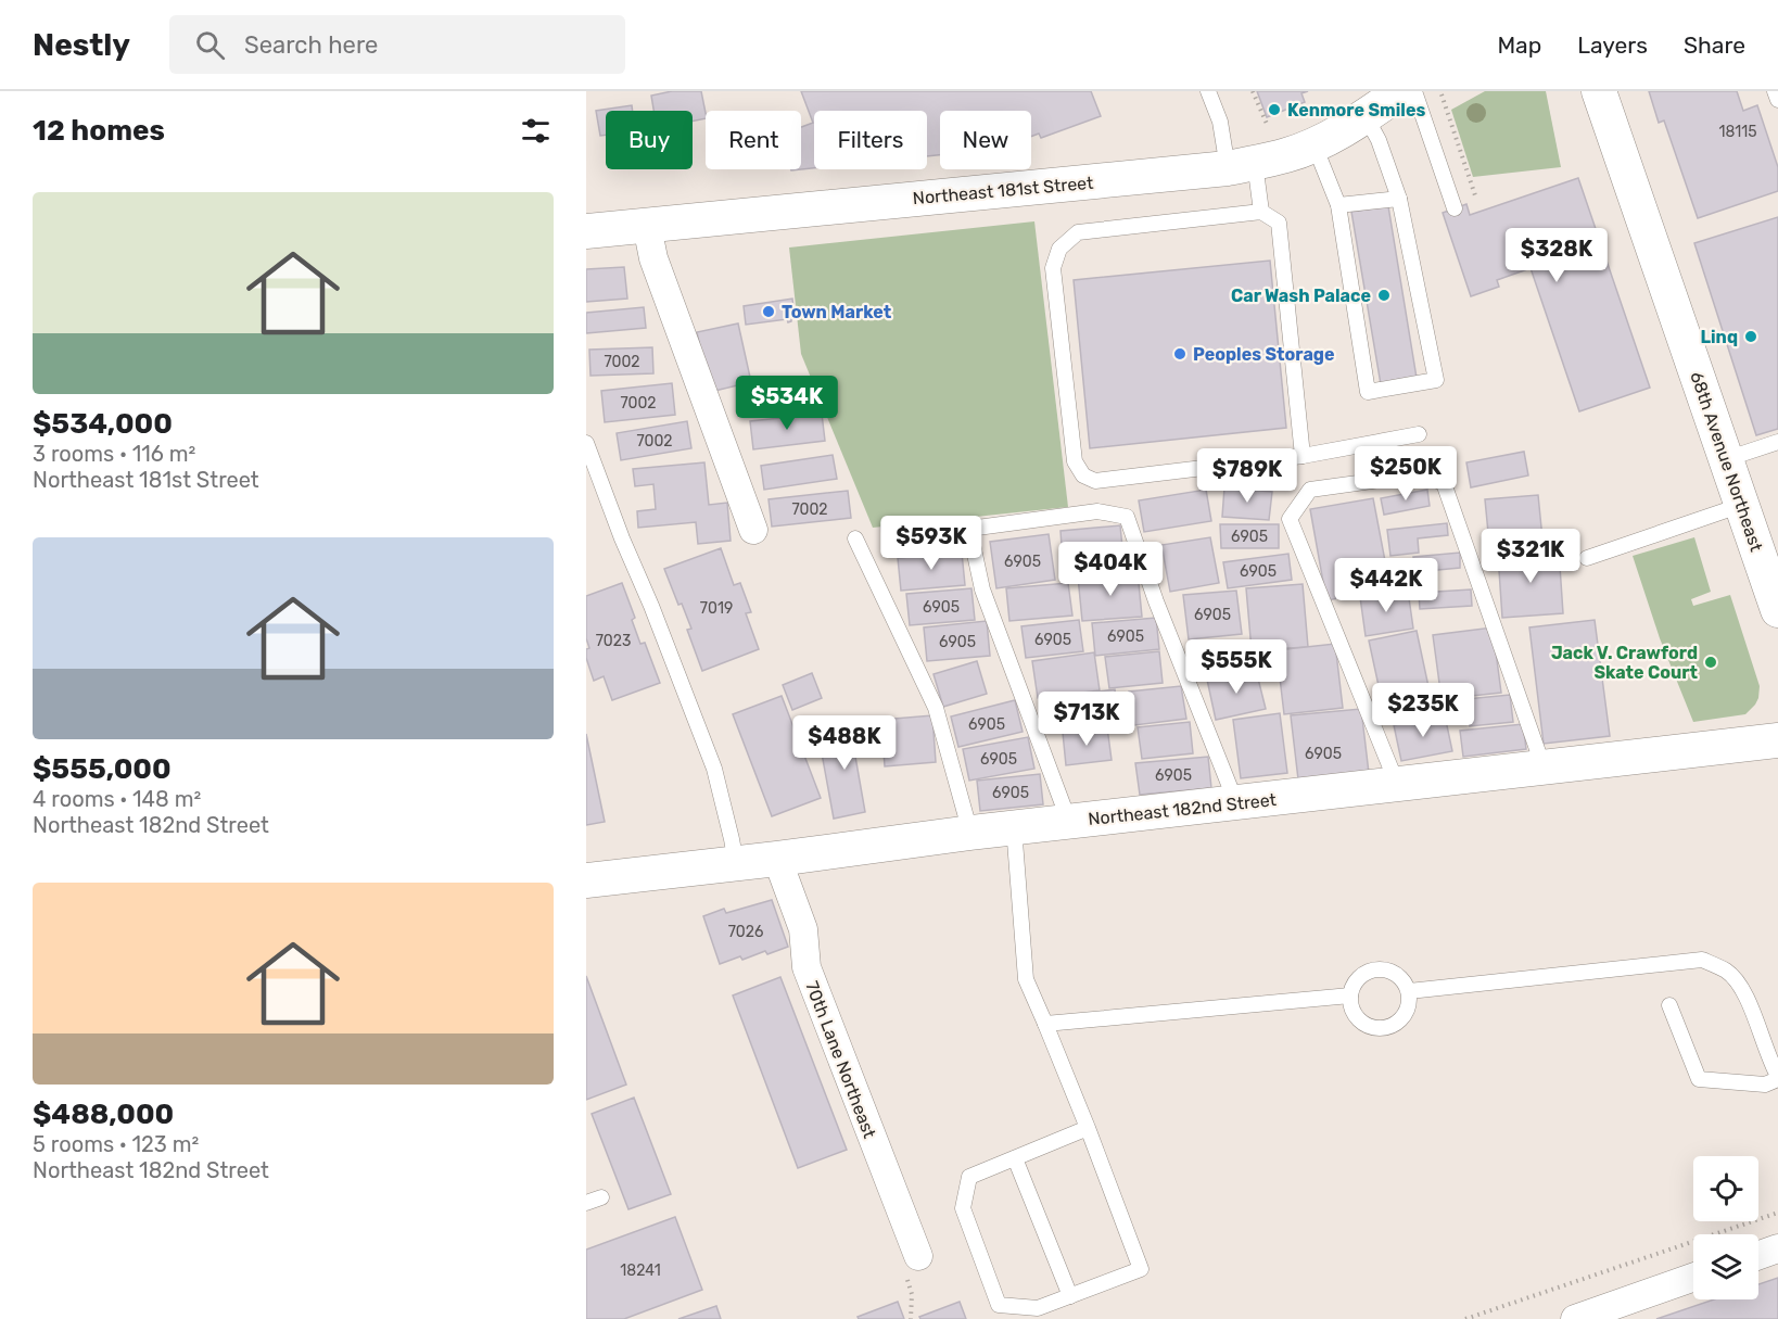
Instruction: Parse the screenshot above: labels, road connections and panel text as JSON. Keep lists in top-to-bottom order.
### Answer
{
  "streets": {
    "street": [
      "Northeast 181st Street",
      "68th Avenue Northeast",
      "Northeast 182nd Street",
      "70th Lane Northeast"
    ]
  },
  "crossings": [
    ["Northeast 182nd Street", "70th Lane Northeast"]
  ],
  "places": [
    "Kenmore Smiles",
    "Car Wash Palace",
    "Town Market",
    "Linq",
    "Peoples Storage",
    "Jack V. Crawford Skate Court"
  ],
  "house_numbers": [
    "18115",
    "7002",
    "7002",
    "7002",
    "7002",
    "6905",
    "6905",
    "6905",
    "6905",
    "7019",
    "6905",
    "6905",
    "6905",
    "7023",
    "6905",
    "6905",
    "6905",
    "6905",
    "6905",
    "6905",
    "7026",
    "18241"
  ],
  "page": {
    "header": "Nestly",
    "search": "Search here",
    "nav": ["Map", "Layers", "Share"],
    "heading": "12 homes",
    "chip": [
      "Buy",
      "Rent",
      "Filters",
      "New"
    ],
    "list": [
      {
        "name": "$534,000",
        "note": "3 rooms · 116 m² · Northeast 181st Street"
      },
      {
        "name": "$555,000",
        "note": "4 rooms · 148 m² · Northeast 182nd Street"
      },
      {
        "name": "$488,000",
        "note": "5 rooms · 123 m² · Northeast 182nd Street"
      }
    ],
    "price": [
      "$328K",
      "$534K",
      "$250K",
      "$789K",
      "$593K",
      "$321K",
      "$404K",
      "$442K",
      "$555K",
      "$235K",
      "$713K",
      "$488K"
    ]
  }
}
